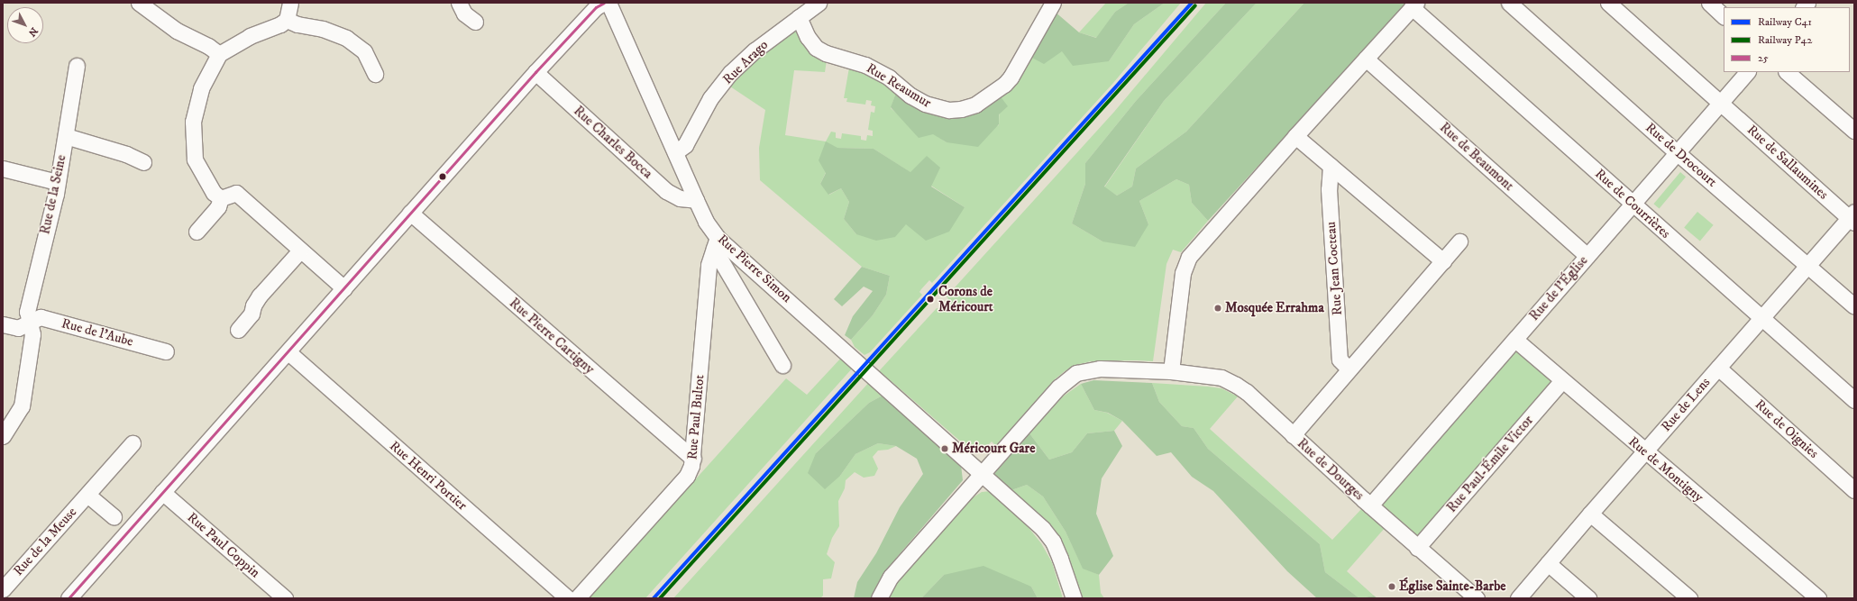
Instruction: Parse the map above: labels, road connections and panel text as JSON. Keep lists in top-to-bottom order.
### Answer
{
  "streets": {
    "street": [
      "Rue Arago",
      "Rue Reaumur",
      "Rue Charles Bocca",
      "Rue de Drocourt",
      "Rue de Beaumont",
      "Rue de Sallaumines",
      "Rue de la Seine",
      "Rue de Courrières",
      "Rue Pierre Simon",
      "Rue Jean Cocteau",
      "Rue de l'Église",
      "Rue de l'Aube",
      "Rue Pierre Cartigny",
      "Rue de Lens",
      "Rue Paul Bultot",
      "Rue de Oignies",
      "Rue Paul-Émile Victor",
      "Rue de Dourges",
      "Rue de Montigny",
      "Rue Henri Portier",
      "Rue de la Meuse",
      "Rue Paul Coppin"
    ]
  },
  "crossings": [
    ["Rue Arago", "Rue Reaumur"],
    ["Rue Arago", "Rue Pierre Simon"],
    ["Rue Charles Bocca", "Rue Pierre Simon"],
    ["Rue de Drocourt", "Rue de l'Église"],
    ["Rue de Drocourt", "Rue de Lens"],
    ["Rue de Beaumont", "Rue de l'Église"],
    ["Rue de Sallaumines", "Rue de l'Église"],
    ["Rue de Sallaumines", "Rue de Lens"],
    ["Rue de la Seine", "Rue de l'Aube"],
    ["Rue de Courrières", "Rue de l'Église"],
    ["Rue de Courrières", "Rue de Lens"],
    ["Rue Pierre Simon", "Rue Paul Bultot"],
    ["Rue Pierre Simon", "Rue de Dourges"],
    ["Rue de l'Église", "Rue de Dourges"],
    ["Rue de l'Église", "Rue de Montigny"],
    ["Rue Pierre Cartigny", "Rue Paul Bultot"],
    ["Rue de Lens", "Rue de Oignies"],
    ["Rue de Lens", "Rue de Montigny"],
    ["Rue Paul-Émile Victor", "Rue de Dourges"],
    ["Rue Paul-Émile Victor", "Rue de Montigny"]
  ],
  "places": [
    "Corons de Méricourt",
    "Mosquée Errahma",
    "Méricourt Gare",
    "Église Sainte-Barbe"
  ],
  "lines": ["rail line C41", "transit line 25", "rail line P42"],
  "legend": ["Railway C41", "Railway P42", "25"],
  "north": "bottom right"
}
